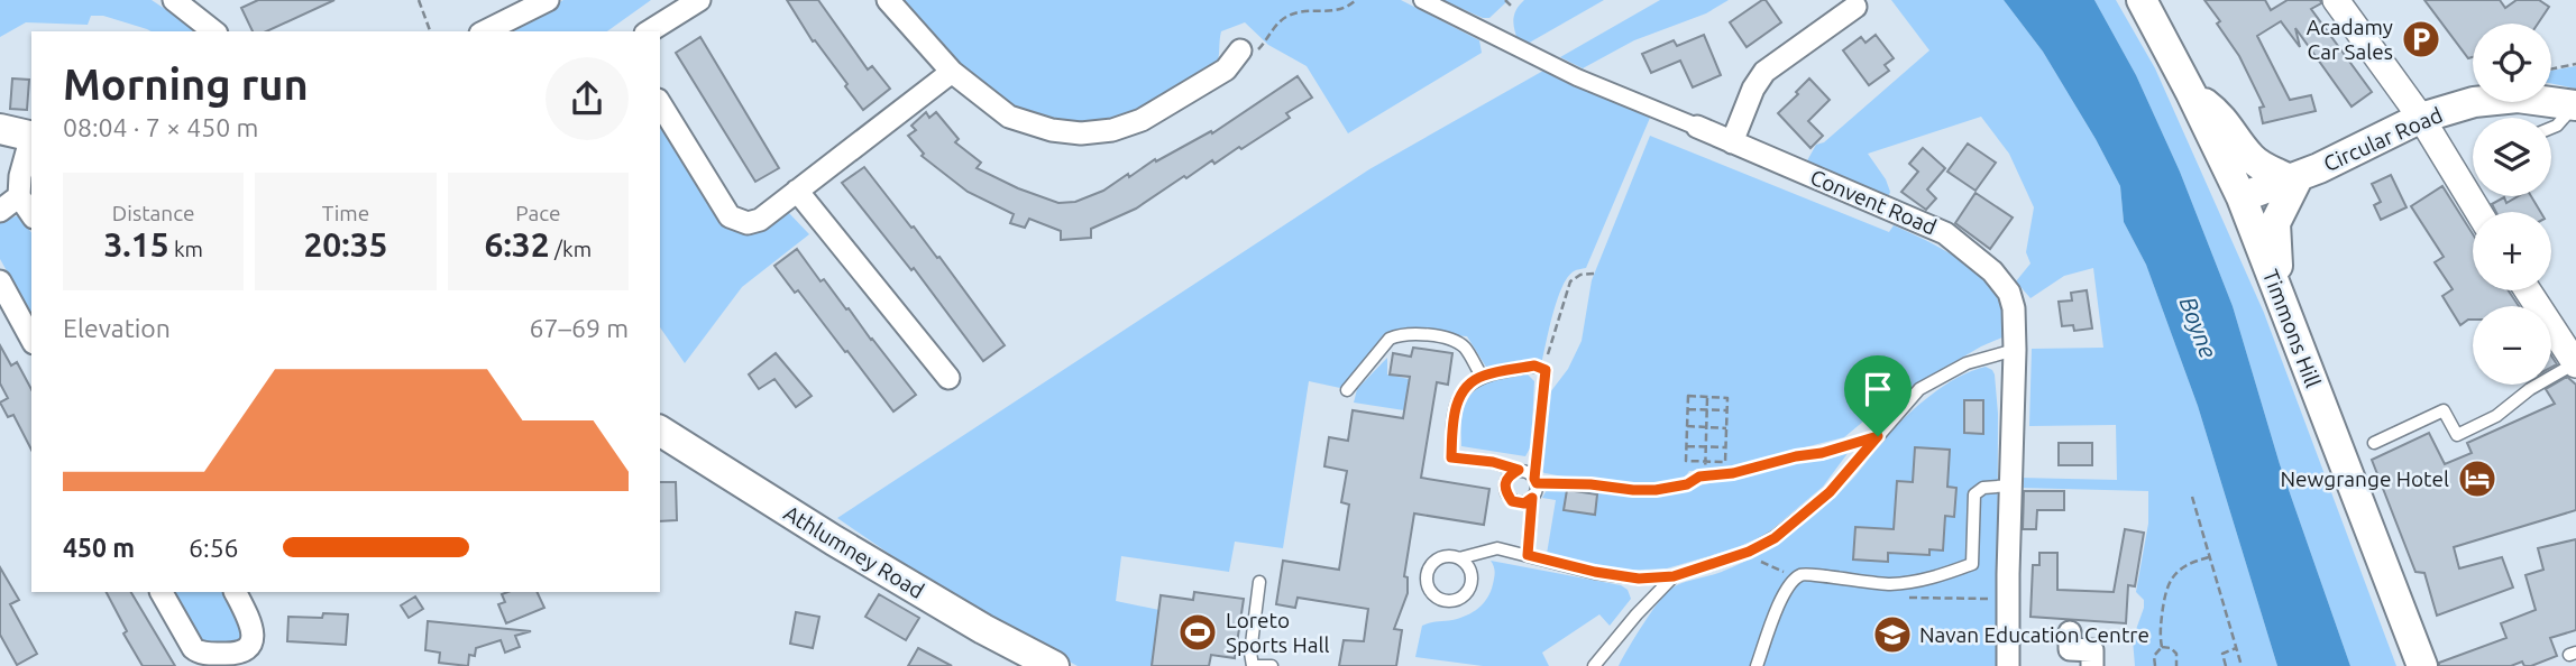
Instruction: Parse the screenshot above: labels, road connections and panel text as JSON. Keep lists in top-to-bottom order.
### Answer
{
  "streets": {
    "main road": ["Circular Road", "Timmons Hill", "Athlumney Road"],
    "street": ["Convent Road"]
  },
  "crossings": [
    ["Circular Road", "Timmons Hill"]
  ],
  "water": ["Boyne"],
  "places": {
    "parking": ["Acadamy Car Sales"],
    "hotel": ["Newgrange Hotel"],
    "sports": ["Loreto Sports Hall"],
    "school or university": ["Navan Education Centre"]
  },
  "page": {
    "map_buttons": ["+", "−"],
    "heading": ["Morning run", "08:04 · 7 × 450 m"],
    "stats": [
      ["Distance", "3.15 km"],
      ["Time", "20:35"],
      ["Pace", "6:32 /km"]
    ],
    "chart": ["Elevation", "67–69 m"],
    "list": [
      {
        "name": "450 m",
        "note": "6:56"
      }
    ]
  }
}
